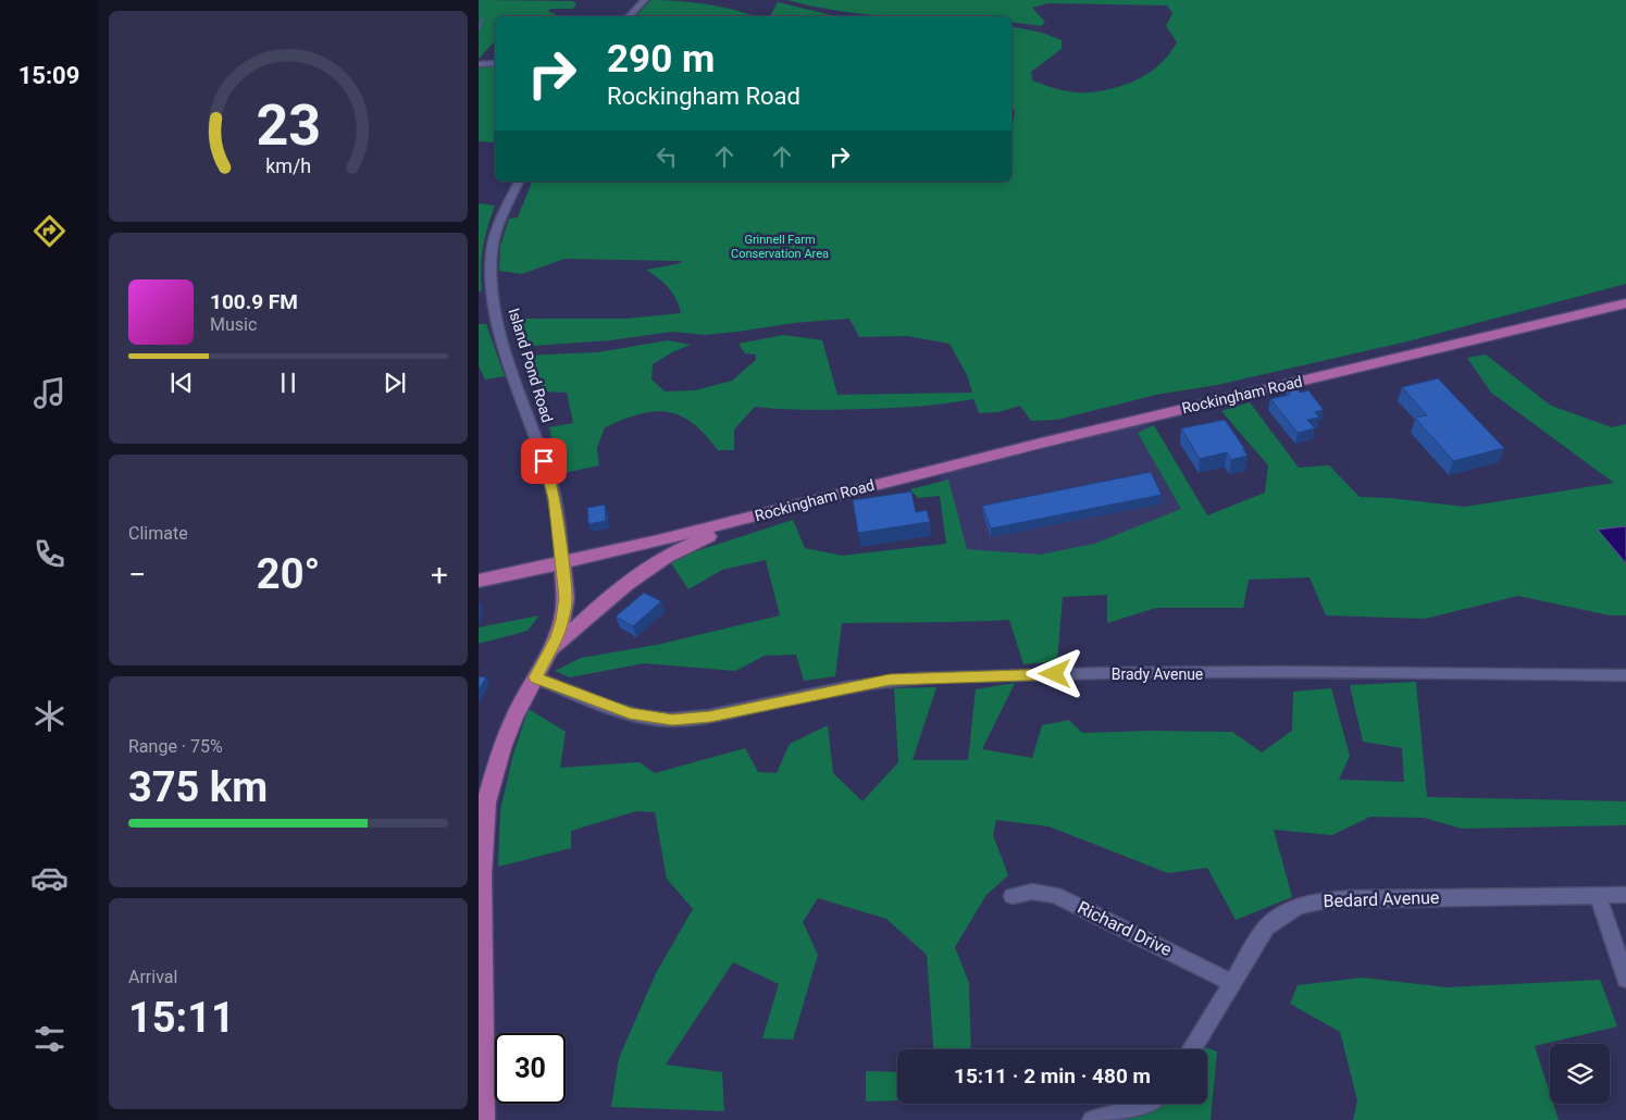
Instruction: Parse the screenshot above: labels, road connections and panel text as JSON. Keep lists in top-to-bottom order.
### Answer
{
  "streets": {
    "main road": ["Rockingham Road"],
    "street": [
      "Island Pond Road",
      "Brady Avenue",
      "Bedard Avenue",
      "Richard Drive"
    ]
  },
  "crossings": [
    ["Island Pond Road", "Rockingham Road"],
    ["Bedard Avenue", "Richard Drive"]
  ],
  "parks": ["Grinnell Farm Conservation Area"],
  "page": {
    "tabs": "15:09",
    "turn": ["290 m", "Rockingham Road"],
    "song": ["100.9 FM", "Music"],
    "tile": [
      "Climate",
      ["Range · 75%", "375 km"],
      ["Arrival", "15:11"]
    ],
    "heat": ["−", "20°", "+"],
    "limit": "30",
    "trip": "15:11 · 2 min · 480 m",
    "gauge": ["23", "km/h"]
  }
}
